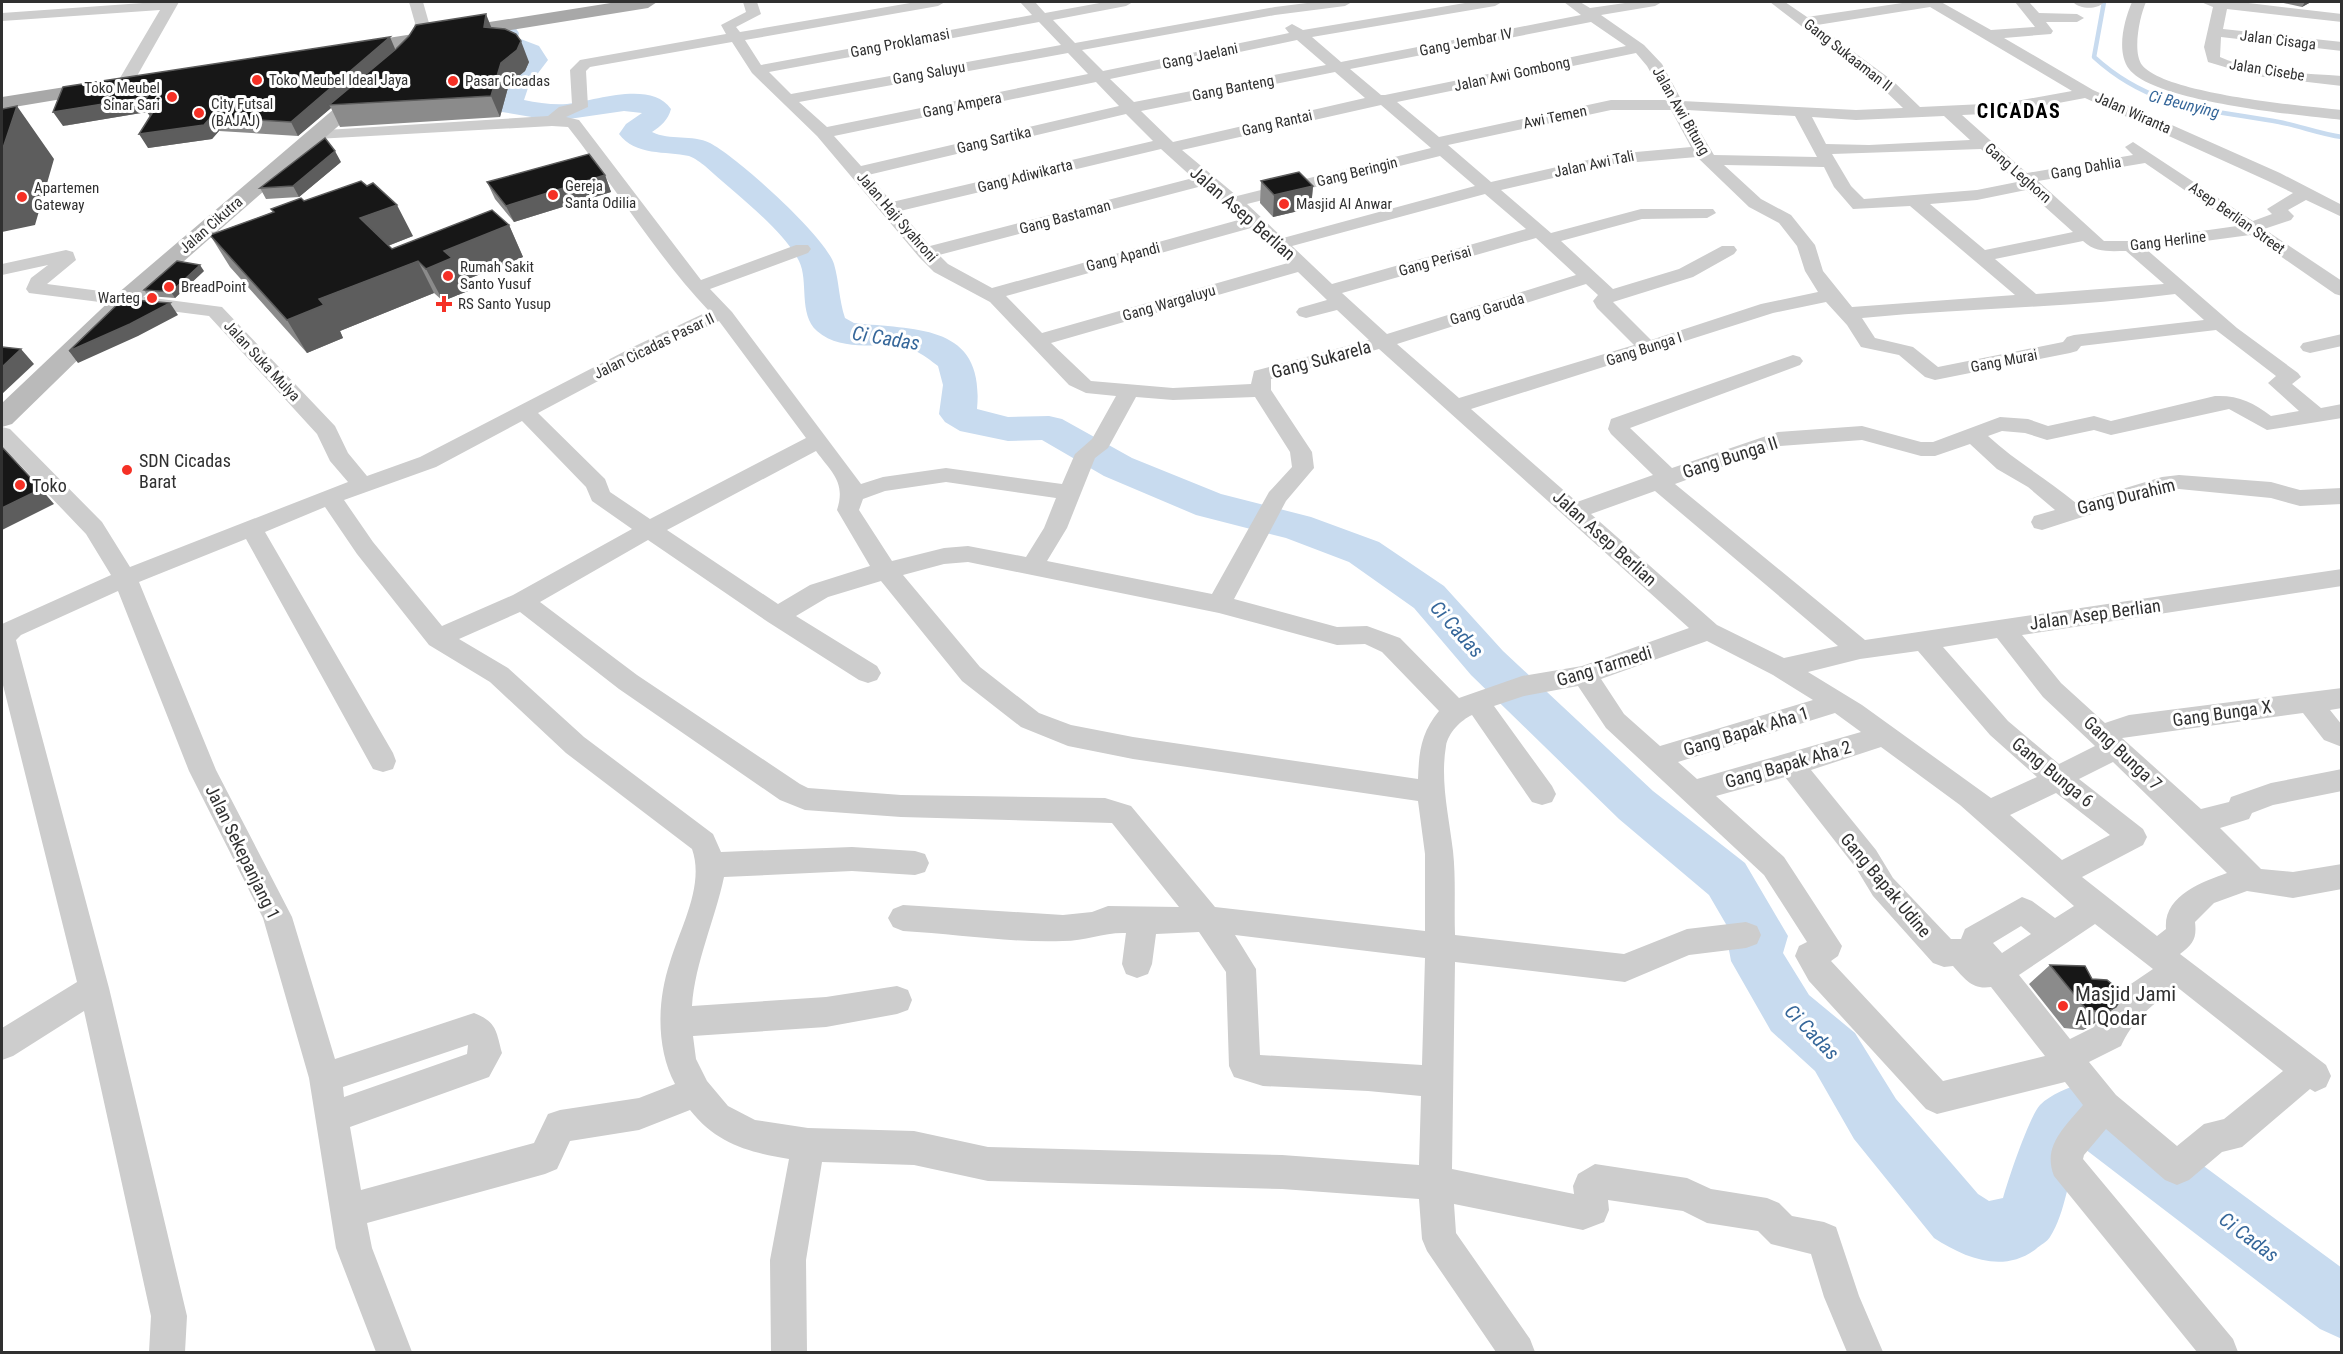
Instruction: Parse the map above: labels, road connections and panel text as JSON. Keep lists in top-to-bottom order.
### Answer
{
  "streets": {
    "main road": ["Jalan Cikutra"],
    "street": [
      "Jalan Cisaga",
      "Gang Jembar IV",
      "Gang Proklamasi",
      "Gang Sukaaman II",
      "Gang Jaelani",
      "Jalan Cisebe",
      "Gang Saluyu",
      "Jalan Awi Gombong",
      "Gang Banteng",
      "Gang Ampera",
      "Jalan Awi Bitung",
      "Jalan Wiranta",
      "Awi Temen",
      "Gang Rantai",
      "Gang Sartika",
      "Jalan Awi Tali",
      "Gang Dahlia",
      "Gang Beringin",
      "Gang Leghorn",
      "Gang Adiwikarta",
      "Jalan Asep Berlian",
      "Jalan Haji Syahroni",
      "Gang Bastaman",
      "Asep Berlian Street",
      "Gang Herline",
      "Gang Apandi",
      "Gang Perisai",
      "Gang Wargaluyu",
      "Gang Garuda",
      "Jalan Cicadas Pasar II",
      "Gang Bunga I",
      "Gang Sukarela",
      "Jalan Suka Mulya",
      "Gang Murai",
      "Gang Bunga II",
      "Gang Durahim",
      "Gang Tarmedi",
      "Gang Bunga X",
      "Gang Bapak Aha 1",
      "Gang Bunga 7",
      "Gang Bapak Aha 2",
      "Gang Bunga 6",
      "Jalan Sekepanjang 1",
      "Gang Bapak Udine"
    ]
  },
  "crossings": [
    ["Jalan Cisaga", "Jalan Cisebe"],
    ["Gang Jembar IV", "Gang Banteng"],
    ["Gang Jembar IV", "Jalan Awi Bitung"],
    ["Gang Proklamasi", "Jalan Asep Berlian"],
    ["Gang Proklamasi", "Jalan Haji Syahroni"],
    ["Gang Sukaaman II", "Awi Temen"],
    ["Gang Jaelani", "Gang Ampera"],
    ["Gang Jaelani", "Jalan Asep Berlian"],
    ["Gang Saluyu", "Jalan Asep Berlian"],
    ["Gang Saluyu", "Jalan Haji Syahroni"],
    ["Jalan Awi Gombong", "Jalan Awi Bitung"],
    ["Jalan Awi Gombong", "Gang Rantai"],
    ["Gang Banteng", "Gang Sartika"],
    ["Gang Banteng", "Jalan Asep Berlian"],
    ["Gang Ampera", "Jalan Asep Berlian"],
    ["Gang Ampera", "Jalan Haji Syahroni"],
    ["Jalan Awi Bitung", "Awi Temen"],
    ["Jalan Awi Bitung", "Jalan Awi Tali"],
    ["Jalan Awi Bitung", "Gang Bunga I"],
    ["Jalan Awi Bitung", "Gang Murai"],
    ["Jalan Wiranta", "Awi Temen"],
    ["Jalan Wiranta", "Gang Herline"],
    ["Awi Temen", "Gang Beringin"],
    ["Awi Temen", "Gang Leghorn"],
    ["Gang Rantai", "Gang Adiwikarta"],
    ["Gang Rantai", "Jalan Asep Berlian"],
    ["Gang Sartika", "Jalan Asep Berlian"],
    ["Gang Sartika", "Jalan Haji Syahroni"],
    ["Jalan Awi Tali", "Gang Dahlia"],
    ["Jalan Awi Tali", "Gang Leghorn"],
    ["Jalan Awi Tali", "Jalan Asep Berlian"],
    ["Gang Dahlia", "Gang Leghorn"],
    ["Gang Dahlia", "Asep Berlian Street"],
    ["Gang Beringin", "Jalan Asep Berlian"],
    ["Gang Leghorn", "Gang Herline"],
    ["Gang Adiwikarta", "Jalan Asep Berlian"],
    ["Gang Adiwikarta", "Jalan Haji Syahroni"],
    ["Jalan Asep Berlian", "Gang Bastaman"],
    ["Jalan Asep Berlian", "Gang Apandi"],
    ["Jalan Asep Berlian", "Gang Perisai"],
    ["Jalan Asep Berlian", "Gang Wargaluyu"],
    ["Jalan Asep Berlian", "Gang Garuda"],
    ["Jalan Asep Berlian", "Gang Bunga I"],
    ["Jalan Asep Berlian", "Gang Sukarela"],
    ["Jalan Asep Berlian", "Gang Bunga II"],
    ["Jalan Asep Berlian", "Gang Tarmedi"],
    ["Jalan Asep Berlian", "Gang Bunga 7"],
    ["Jalan Asep Berlian", "Gang Bunga 6"],
    ["Jalan Haji Syahroni", "Gang Bastaman"],
    ["Jalan Haji Syahroni", "Gang Apandi"],
    ["Jalan Haji Syahroni", "Gang Wargaluyu"],
    ["Jalan Haji Syahroni", "Gang Sukarela"],
    ["Asep Berlian Street", "Gang Herline"],
    ["Jalan Cikutra", "Jalan Cicadas Pasar II"],
    ["Jalan Cikutra", "Jalan Suka Mulya"],
    ["Gang Garuda", "Gang Sukarela"],
    ["Jalan Cicadas Pasar II", "Jalan Suka Mulya"],
    ["Jalan Cicadas Pasar II", "Jalan Sekepanjang 1"],
    ["Gang Bunga I", "Gang Murai"],
    ["Gang Bunga II", "Gang Durahim"],
    ["Gang Bunga X", "Gang Bunga 7"],
    ["Gang Bunga X", "Gang Bunga 6"],
    ["Gang Bapak Aha 2", "Gang Bapak Udine"]
  ],
  "districts": ["CICADAS"],
  "water": ["Ci Beunying", "Ci Cadas"],
  "places": {
    "other": [
      "Toko Meubel Ideal Jaya",
      "Pasar Cicadas",
      "Toko Meubel Sinar Sari",
      "City Futsal (BAJAJ)",
      "Gereja Santa Odilia",
      "Apartemen Gateway",
      "Masjid Al Anwar",
      "Rumah Sakit Santo Yusuf",
      "BreadPoint",
      "Warteg",
      "SDN Cicadas Barat",
      "Toko",
      "Masjid Jami Al Qodar"
    ],
    "health": ["RS Santo Yusup"]
  }
}
